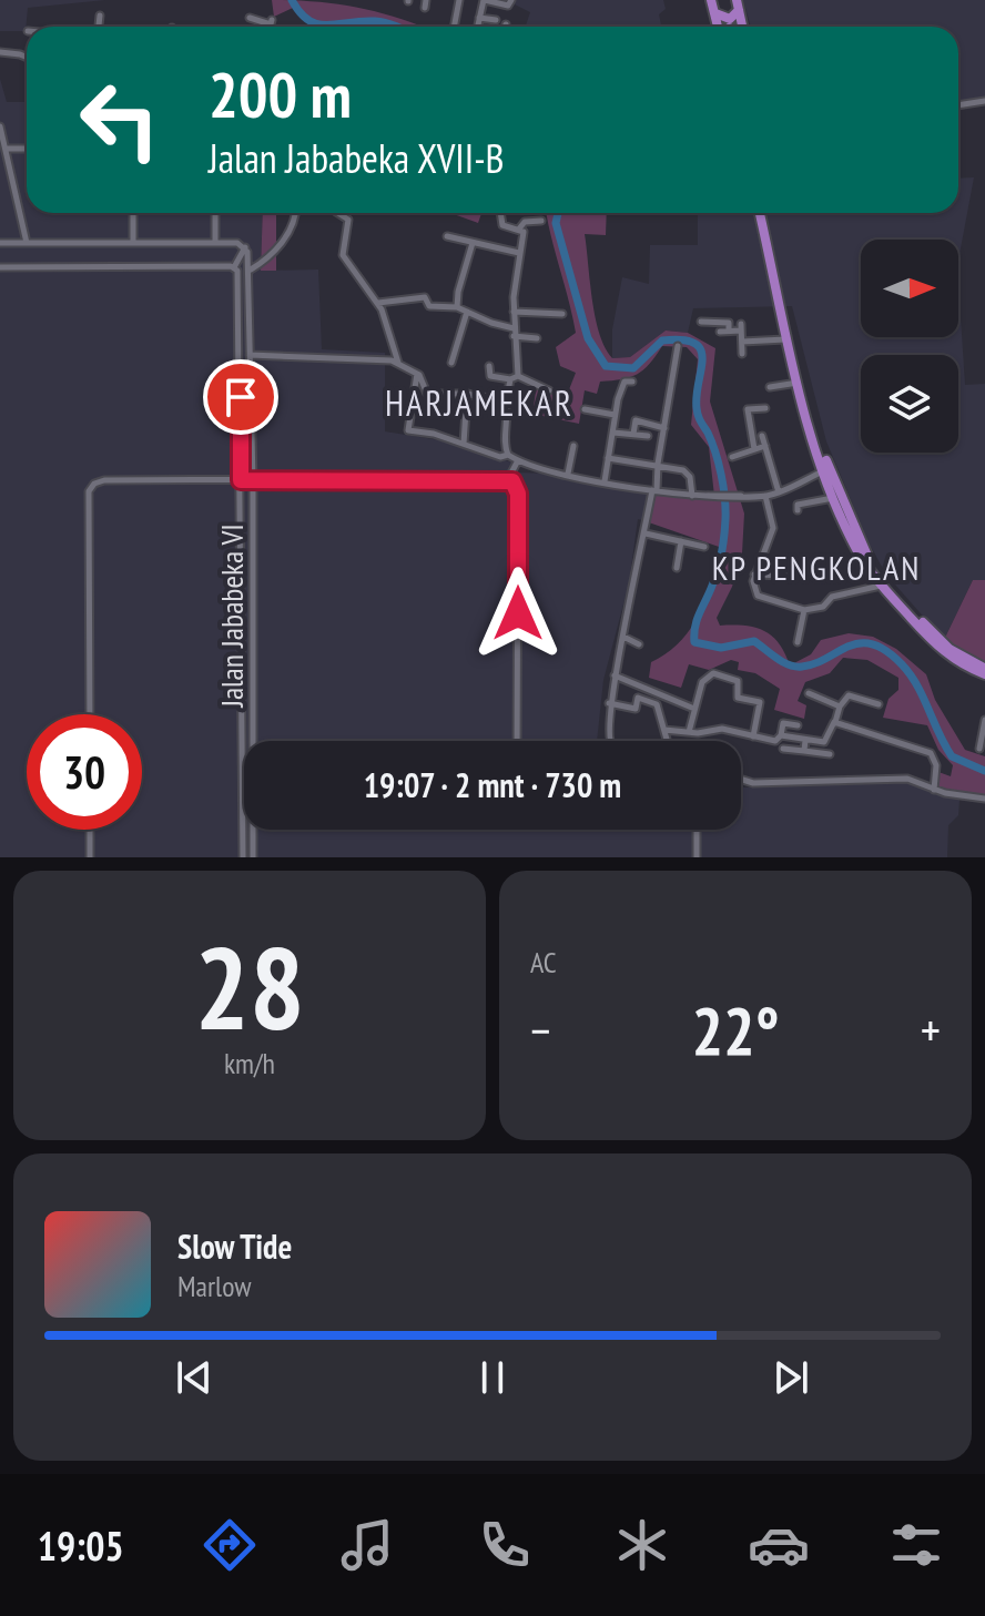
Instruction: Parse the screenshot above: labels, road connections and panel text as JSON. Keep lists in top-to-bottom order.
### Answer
{
  "streets": {
    "street": ["Jalan Jababeka VI"]
  },
  "districts": ["HARJAMEKAR", "KP PENGKOLAN"],
  "north": "right",
  "page": {
    "turn": ["200 m", "Jalan Jababeka XVII-B"],
    "limit": "30",
    "trip": "19:07 · 2 mnt · 730 m",
    "tile": [
      ["28", "km/h"],
      "AC"
    ],
    "heat": ["−", "22°", "+"],
    "song": ["Slow Tide", "Marlow"],
    "tabs": "19:05"
  }
}
